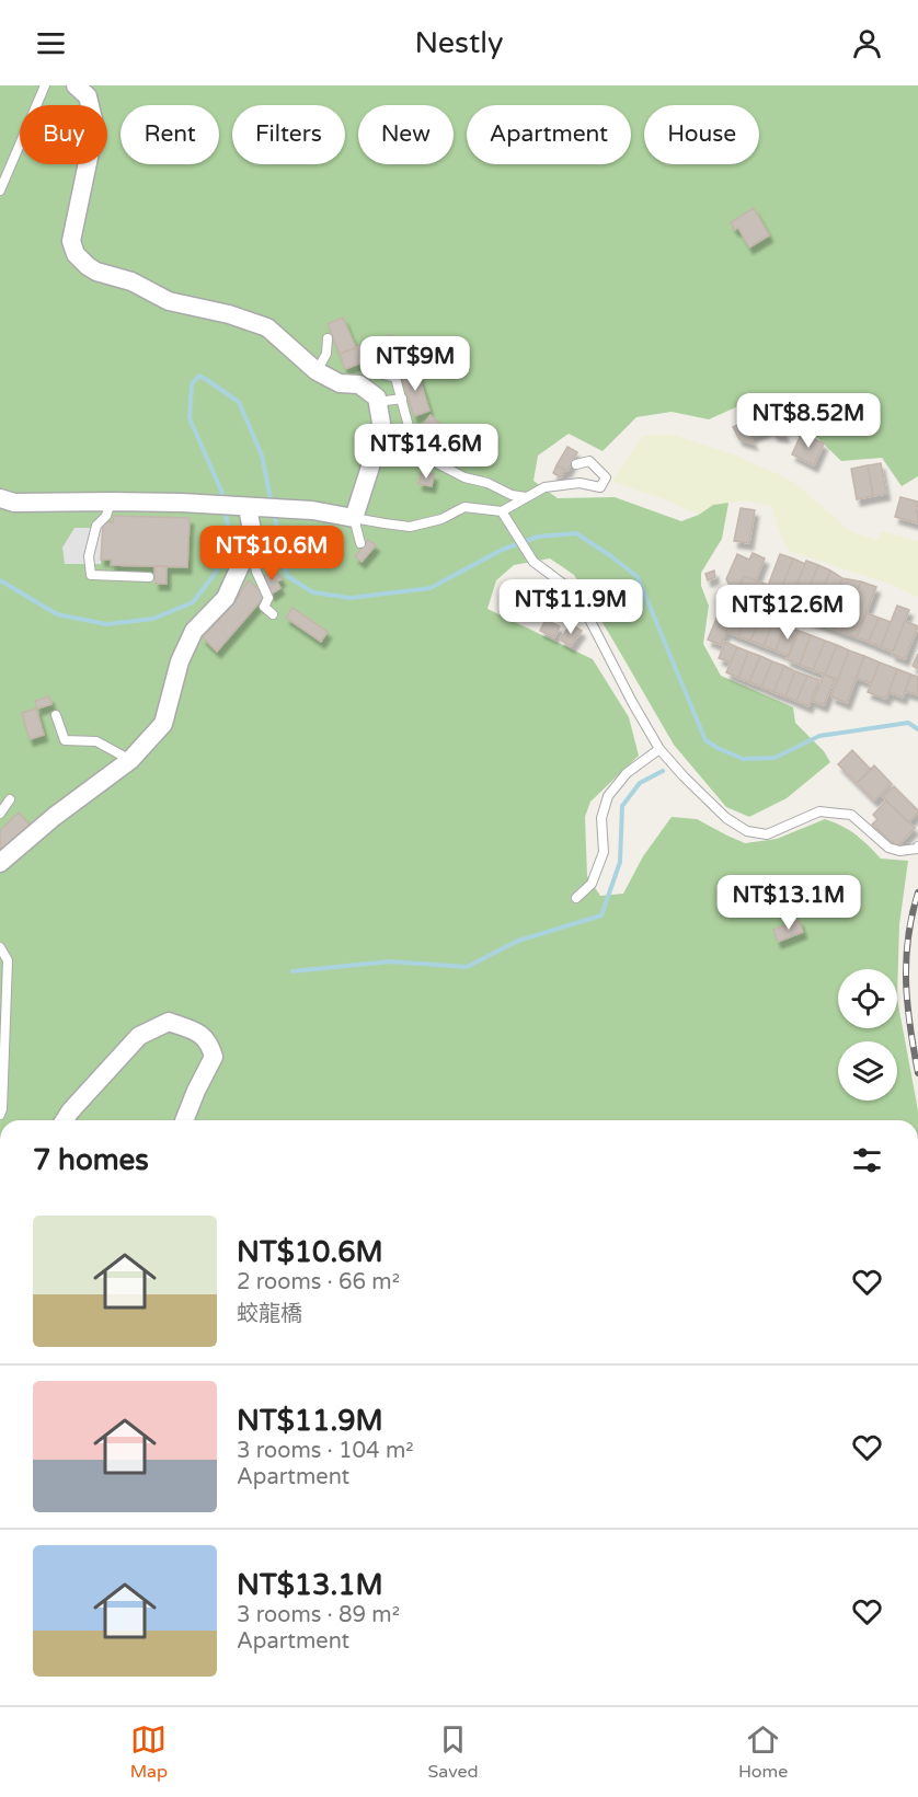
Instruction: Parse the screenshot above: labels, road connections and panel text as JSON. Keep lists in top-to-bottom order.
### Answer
{
  "page": {
    "header": "Nestly",
    "chip": [
      "Buy",
      "Rent",
      "Filters",
      "New",
      "Apartment",
      "House"
    ],
    "price": [
      "NT$9M",
      "NT$8.52M",
      "NT$14.6M",
      "NT$10.6M",
      "NT$11.9M",
      "NT$12.6M",
      "NT$13.1M"
    ],
    "heading": "7 homes",
    "list": [
      {
        "name": "NT$10.6M",
        "note": "2 rooms · 66 m² · 蛟龍橋"
      },
      {
        "name": "NT$11.9M",
        "note": "3 rooms · 104 m² · Apartment"
      },
      {
        "name": "NT$13.1M",
        "note": "3 rooms · 89 m² · Apartment"
      }
    ],
    "tabs": ["Map", "Saved", "Home"]
  }
}
